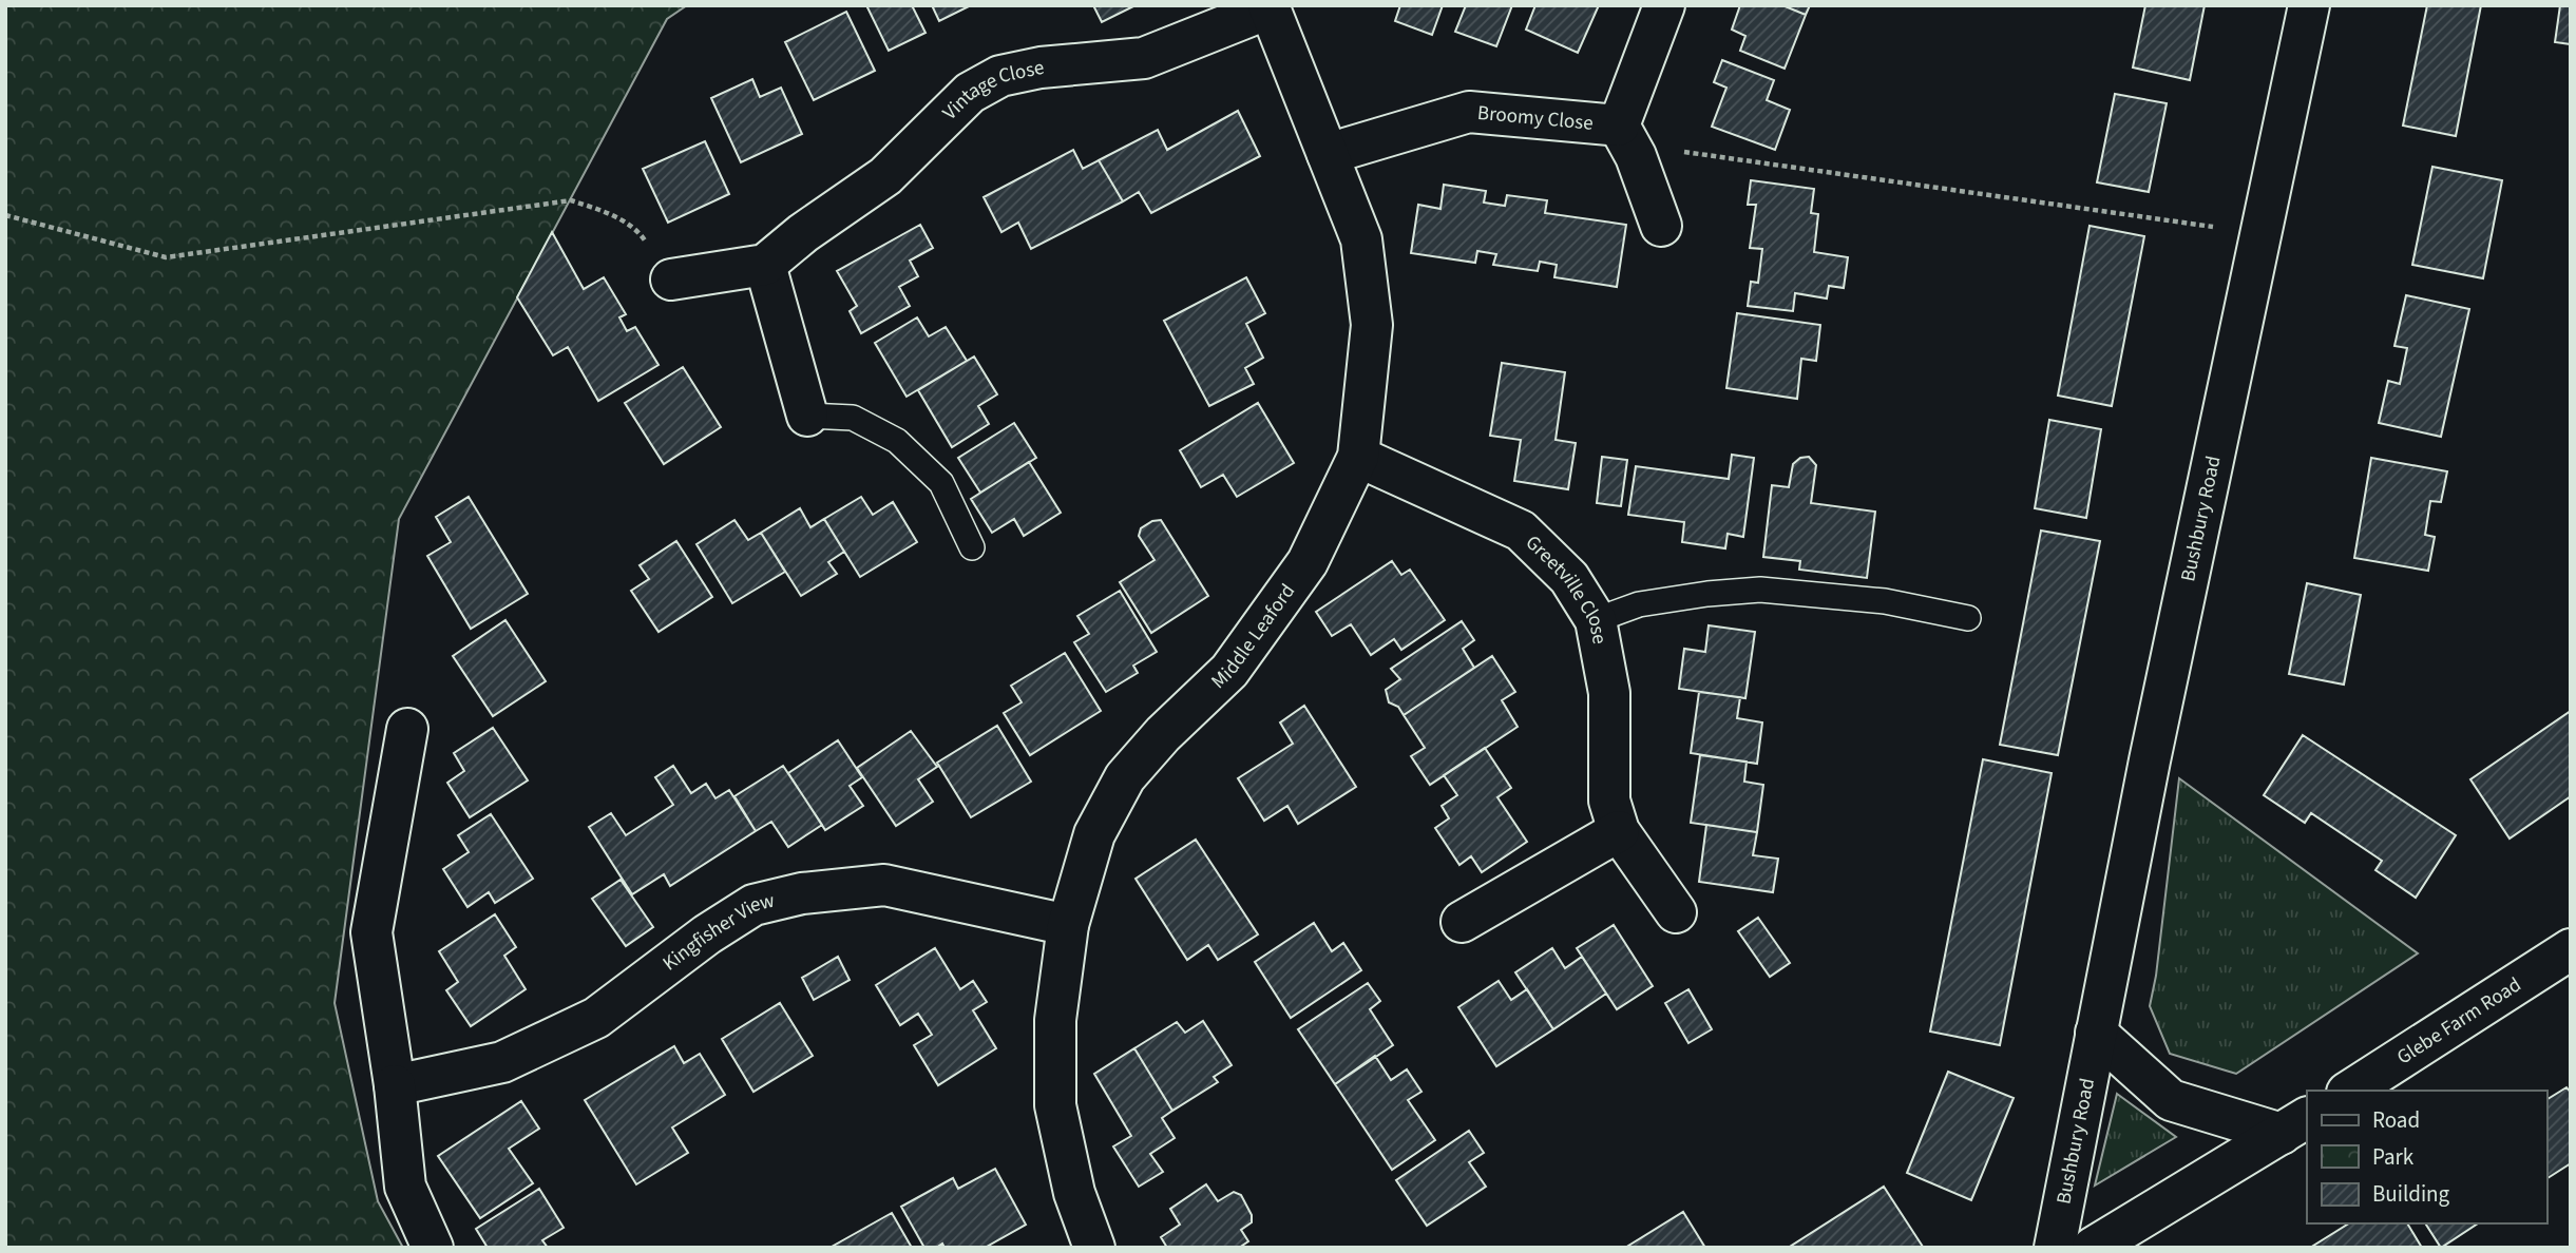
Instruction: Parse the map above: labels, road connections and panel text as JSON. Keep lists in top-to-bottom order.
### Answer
{
  "streets": {
    "street": [
      "Vintage Close",
      "Broomy Close",
      "Bushbury Road",
      "Greetville Close",
      "Middle Leaford",
      "Kingfisher View",
      "Glebe Farm Road"
    ]
  },
  "crossings": [
    ["Vintage Close", "Middle Leaford"],
    ["Broomy Close", "Middle Leaford"],
    ["Greetville Close", "Middle Leaford"],
    ["Middle Leaford", "Kingfisher View"]
  ],
  "legend": ["Road", "Park", "Building"]
}
